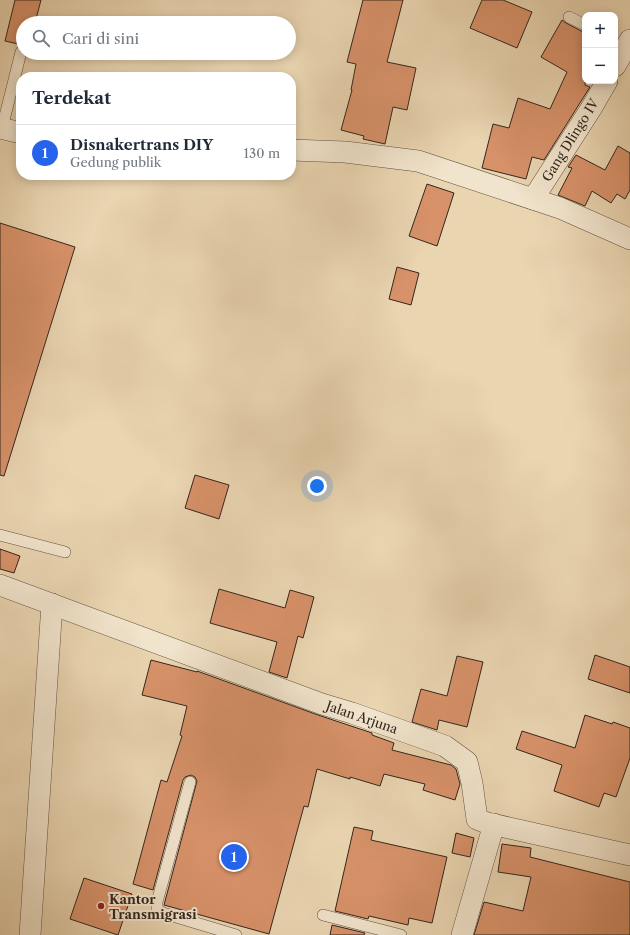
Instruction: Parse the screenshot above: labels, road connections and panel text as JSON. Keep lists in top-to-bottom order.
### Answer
{
  "streets": {
    "street": ["Gang Dlingo IV", "Jalan Arjuna"]
  },
  "places": ["Kantor Transmigrasi"],
  "page": {
    "map_buttons": ["+", "−"],
    "search": "Cari di sini",
    "heading": "Terdekat",
    "list": [
      {
        "mark": "1",
        "name": "Disnakertrans DIY",
        "note": "Gedung publik",
        "value": "130 m"
      }
    ],
    "pins": "1"
  }
}
